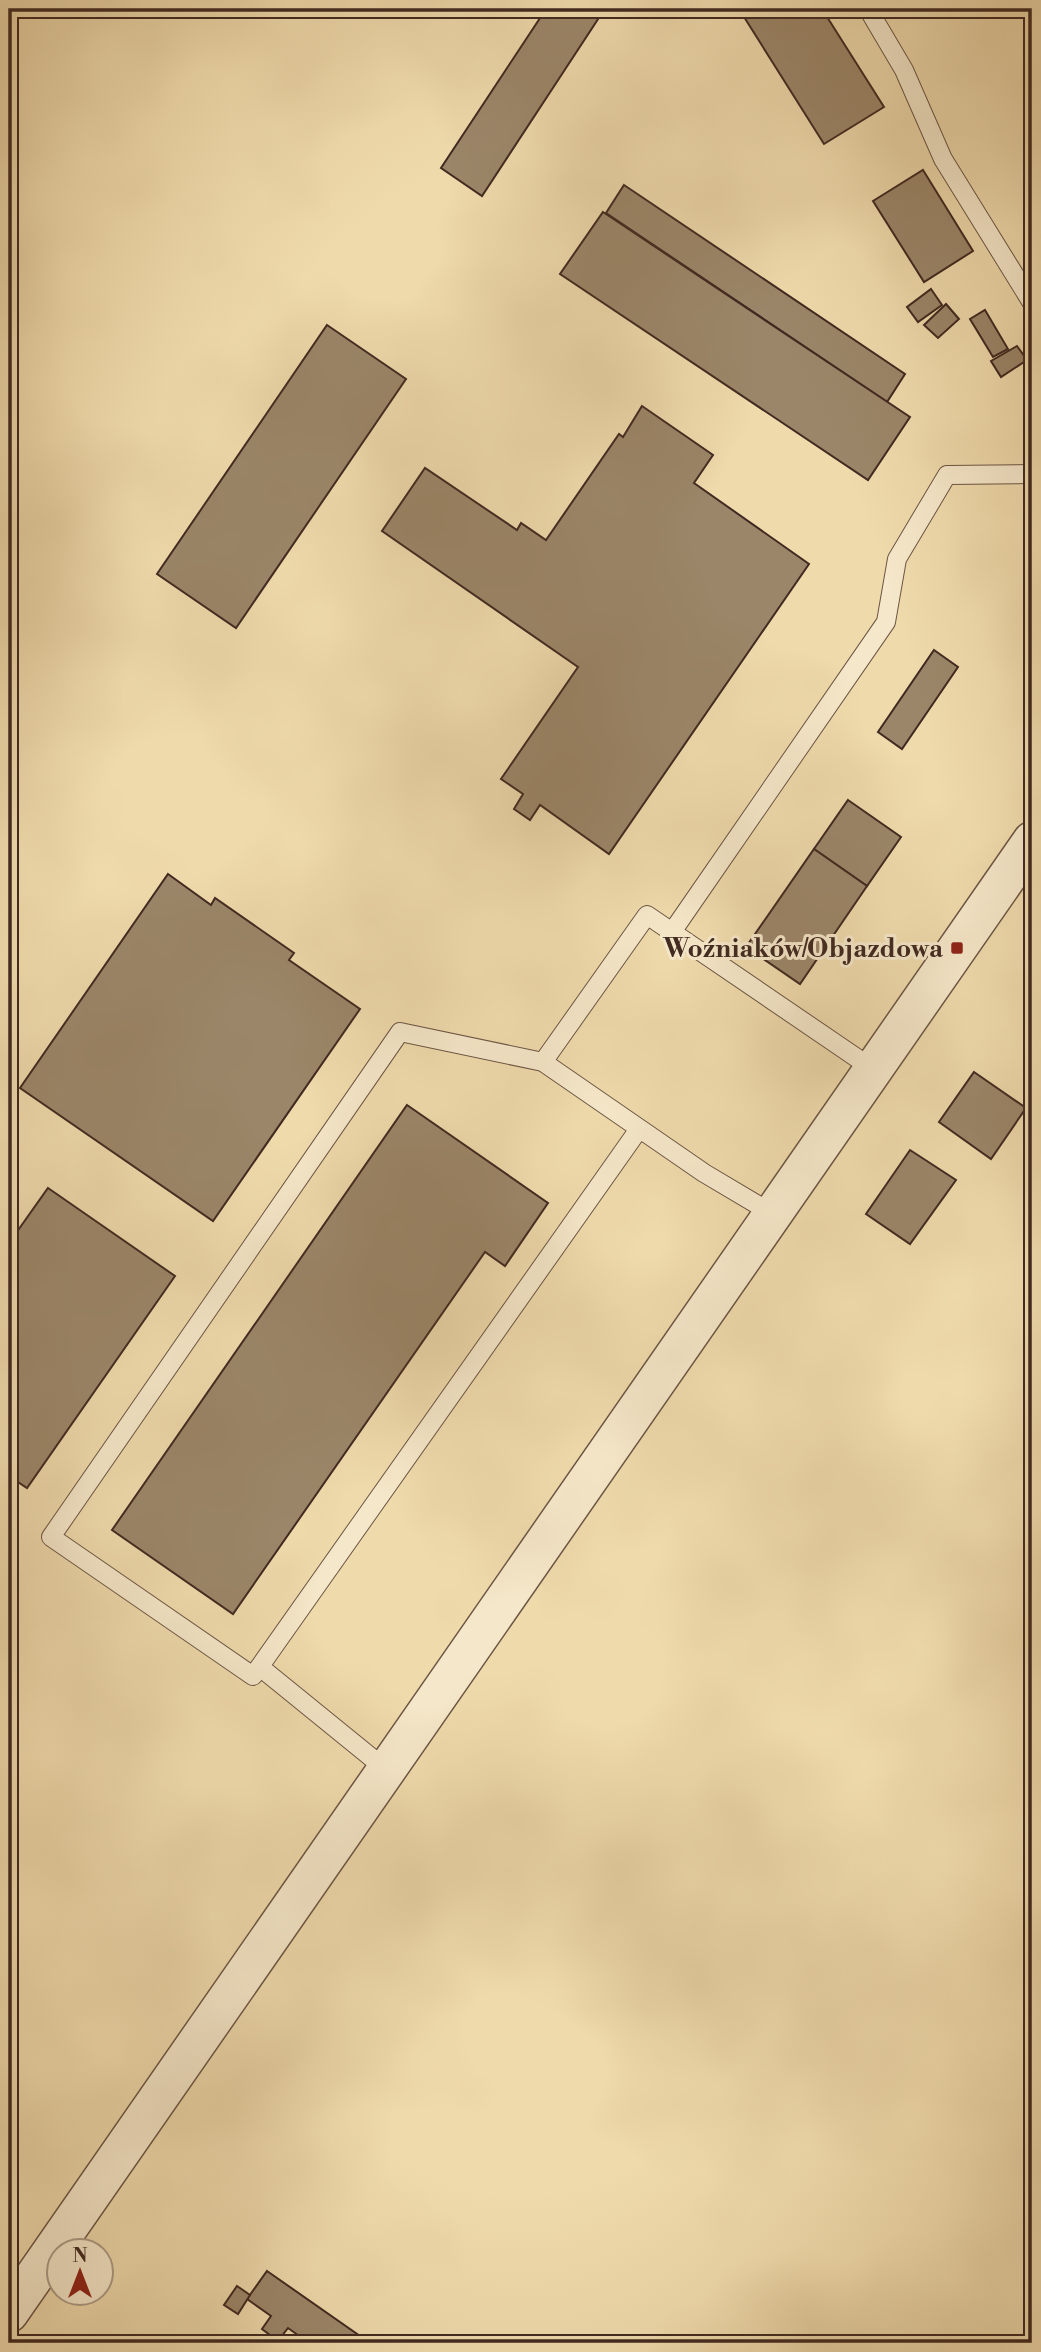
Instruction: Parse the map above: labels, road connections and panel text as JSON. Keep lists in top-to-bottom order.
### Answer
{
  "places": {
    "transit": ["Woźniaków/Objazdowa"]
  },
  "north": "top"
}
